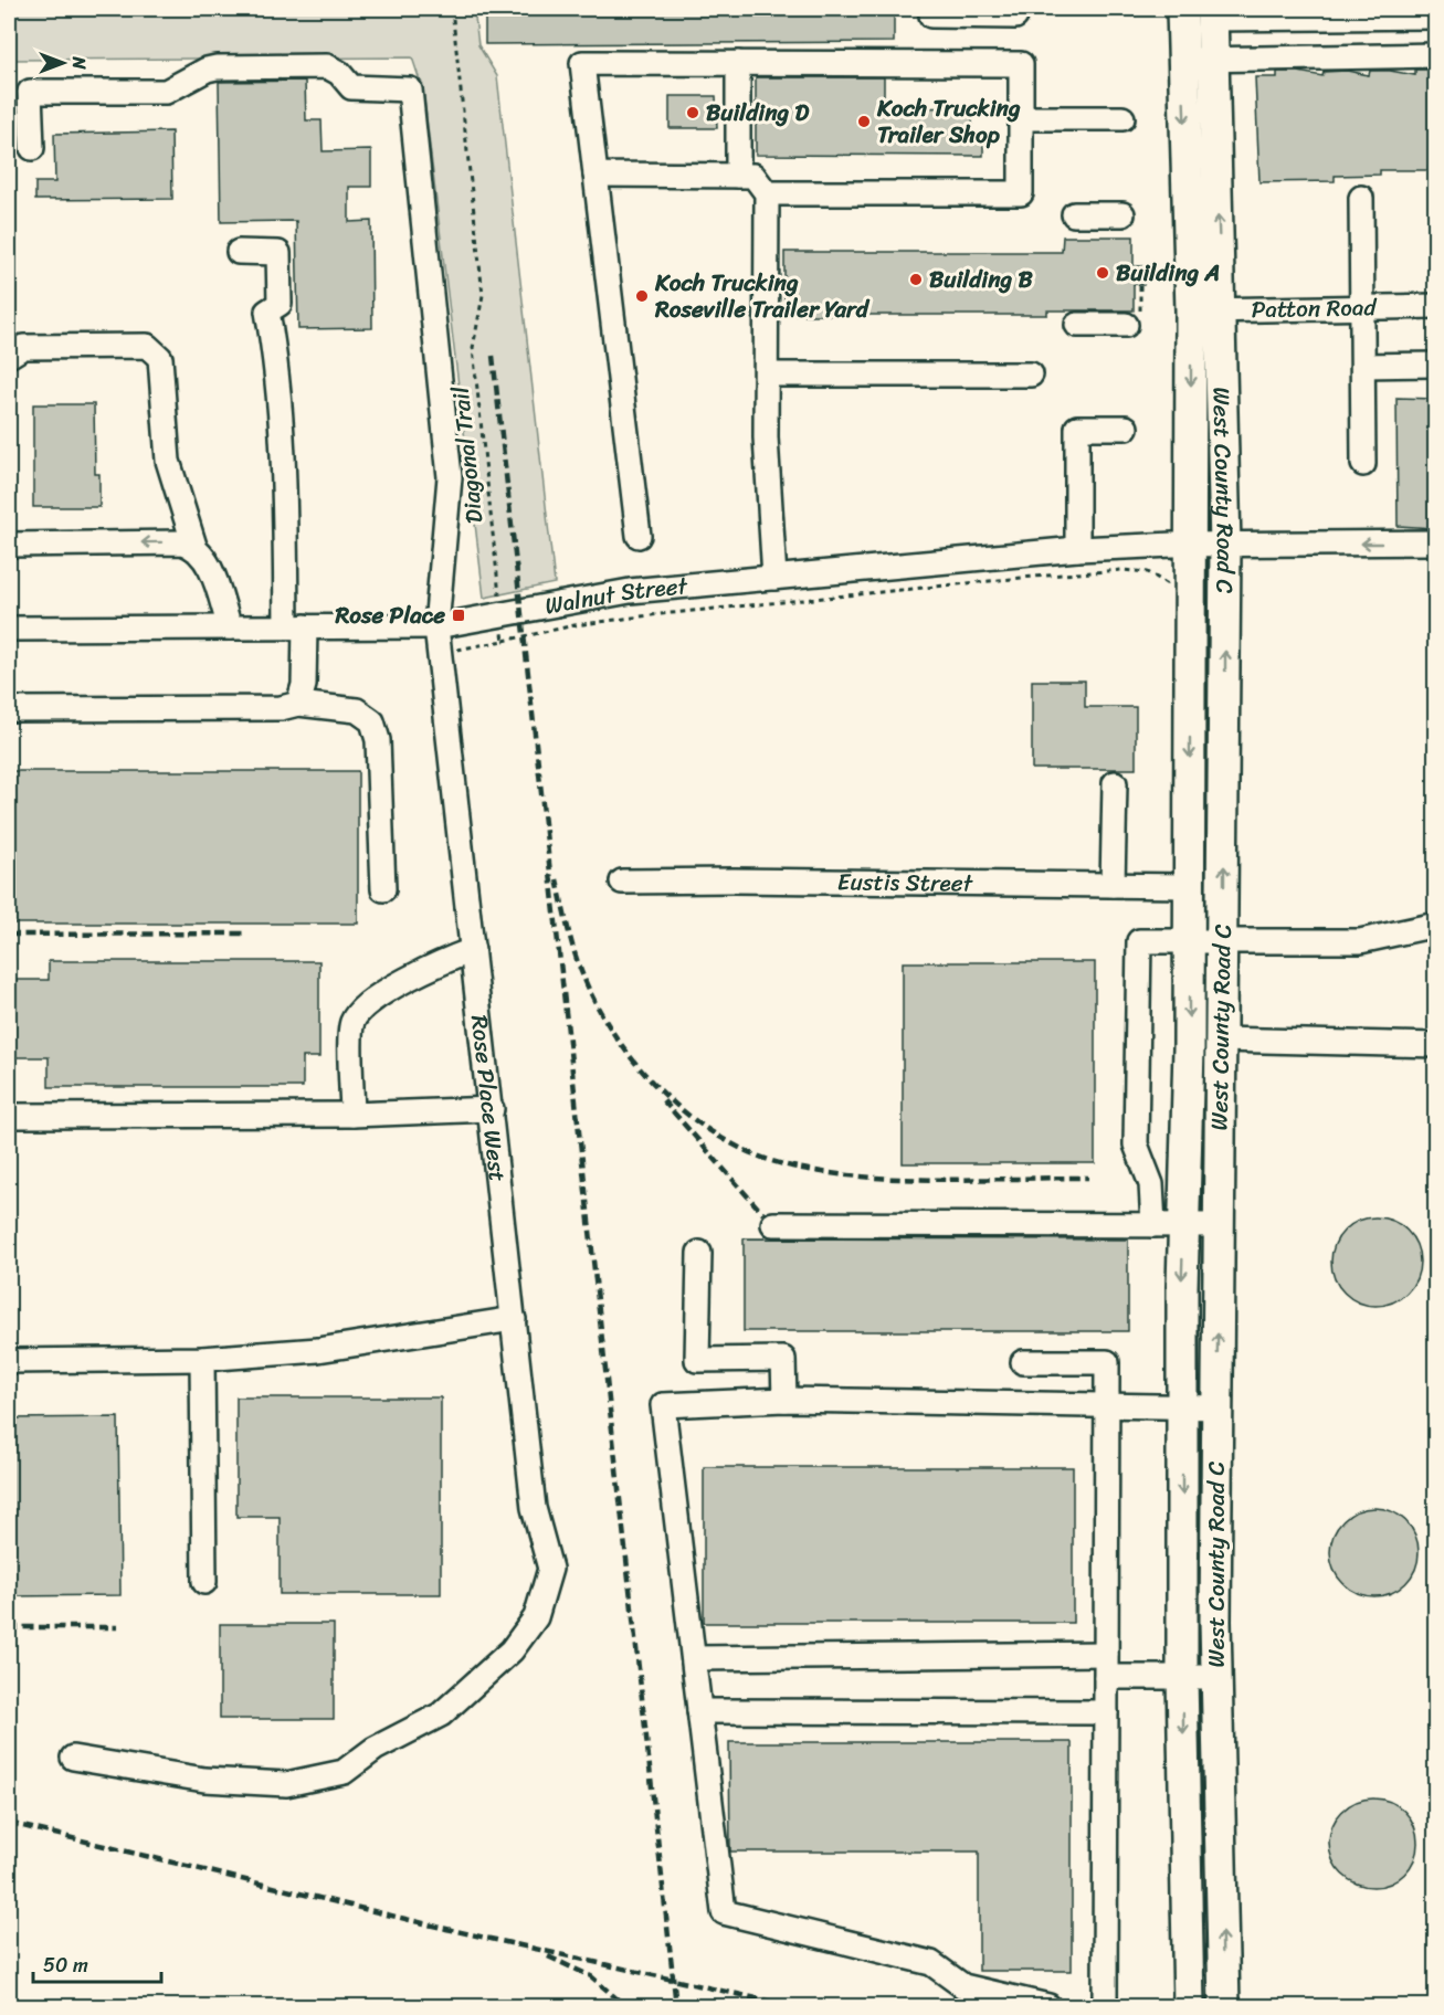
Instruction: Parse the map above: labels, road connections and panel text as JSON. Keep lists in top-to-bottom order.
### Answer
{
  "streets": {
    "main road": ["West County Road C"],
    "street": [
      "Patton Road",
      "Walnut Street",
      "Eustis Street",
      "Rose Place West"
    ],
    "path": ["Diagonal Trail"]
  },
  "crossings": [
    ["Patton Road", "West County Road C"],
    ["Diagonal Trail", "Walnut Street"],
    ["West County Road C", "Walnut Street"],
    ["West County Road C", "Eustis Street"],
    ["Walnut Street", "Rose Place West"]
  ],
  "places": {
    "other": [
      "Building D",
      "Koch Trucking Trailer Shop",
      "Building A",
      "Building B",
      "Koch Trucking Roseville Trailer Yard"
    ],
    "transit": ["Rose Place"]
  },
  "scale_bar": "50 m",
  "north": "right"
}
